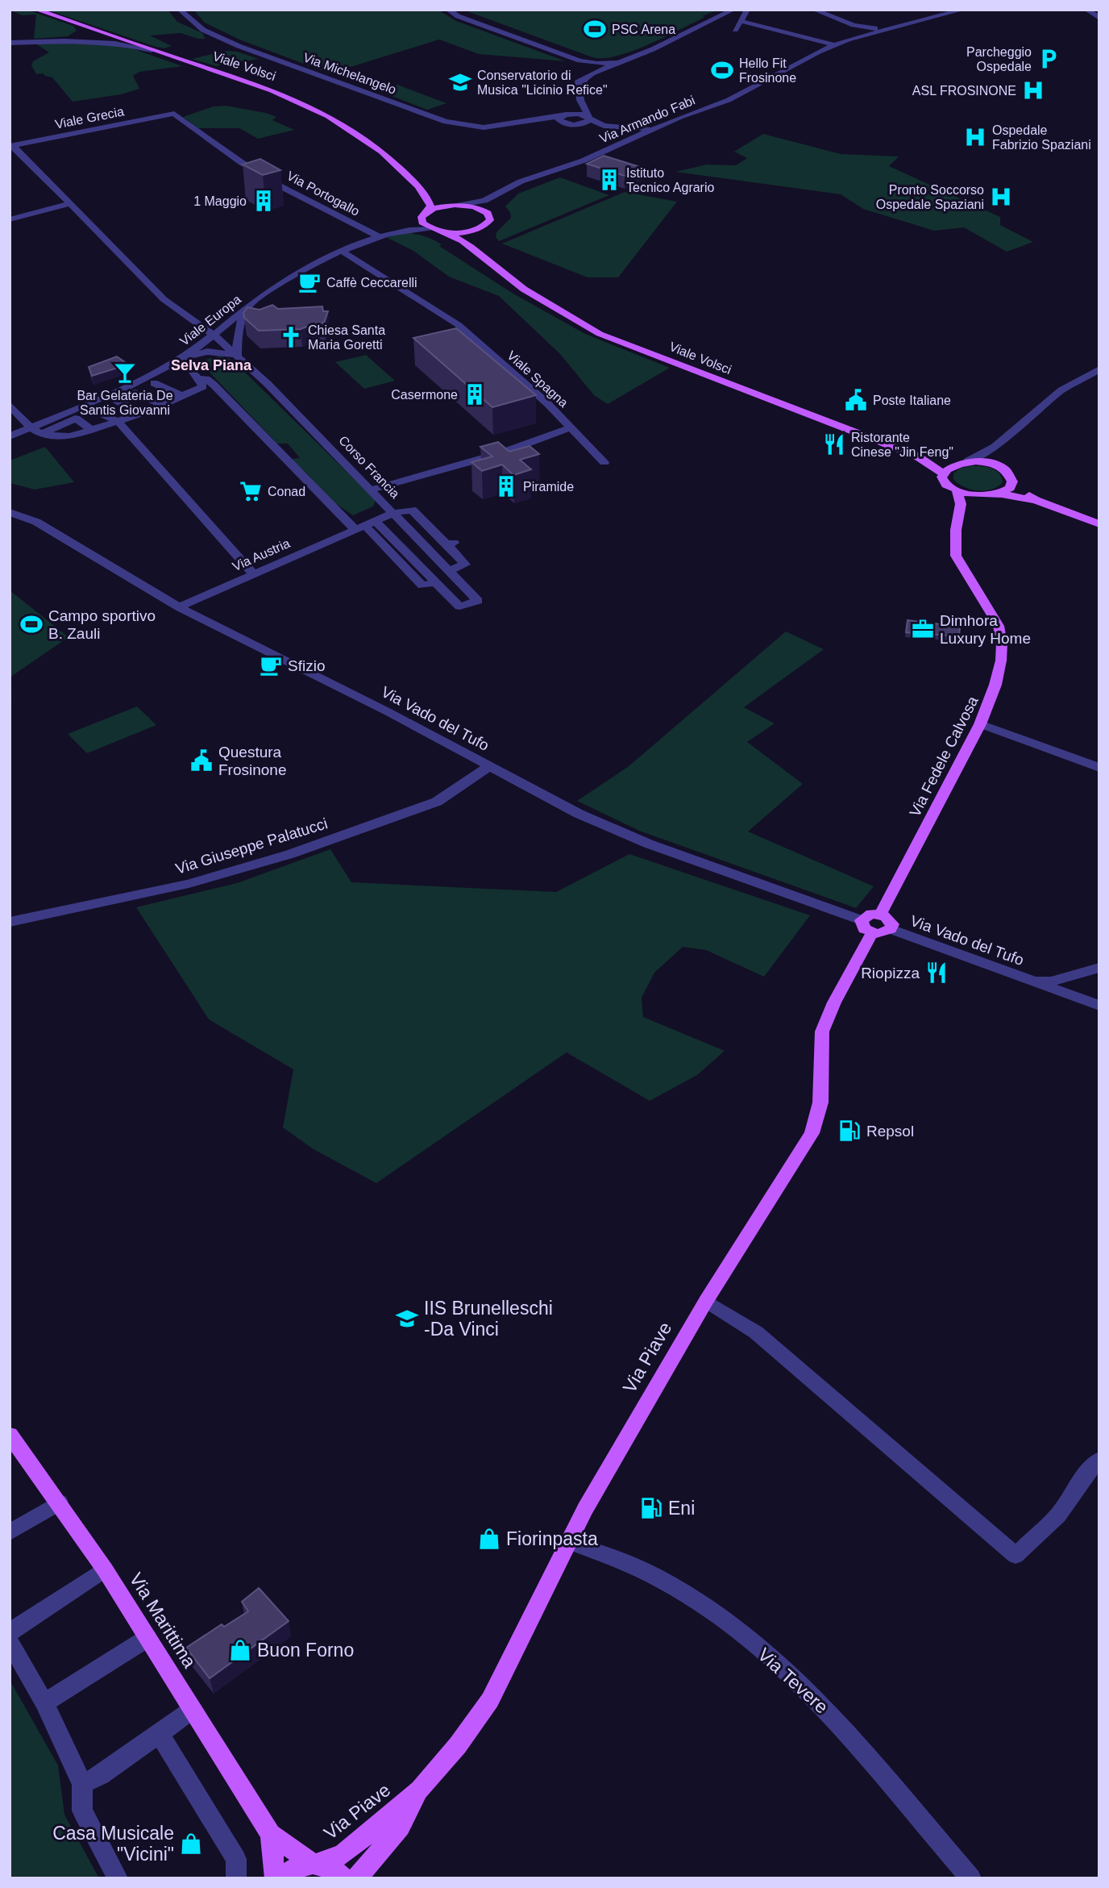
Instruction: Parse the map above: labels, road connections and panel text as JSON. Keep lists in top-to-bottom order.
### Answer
{
  "streets": {
    "main road": [
      "Viale Volsci",
      "Via Fedele Calvosa",
      "Via Piave",
      "Via Marittima"
    ],
    "street": [
      "Via Michelangelo",
      "Viale Grecia",
      "Via Armando Fabi",
      "Via Portogallo",
      "Viale Europa",
      "Viale Spagna",
      "Corso Francia",
      "Via Austria",
      "Via Vado del Tufo",
      "Via Giuseppe Palatucci",
      "Via Tevere"
    ]
  },
  "crossings": [
    ["Viale Volsci", "Via Armando Fabi"],
    ["Viale Volsci", "Via Fedele Calvosa"],
    ["Viale Grecia", "Via Portogallo"],
    ["Via Portogallo", "Viale Europa"],
    ["Viale Europa", "Viale Spagna"],
    ["Viale Europa", "Corso Francia"],
    ["Viale Spagna", "Corso Francia"],
    ["Corso Francia", "Via Austria"],
    ["Via Austria", "Via Vado del Tufo"],
    ["Via Vado del Tufo", "Via Giuseppe Palatucci"],
    ["Via Vado del Tufo", "Via Piave"],
    ["Via Piave", "Via Marittima"],
    ["Via Piave", "Via Tevere"]
  ],
  "districts": ["Selva Piana"],
  "places": {
    "sports": ["PSC Arena", "Hello Fit Frosinone", "Campo sportivo B. Zauli"],
    "parking": ["Parcheggio Ospedale"],
    "school or university": ["Conservatorio di Musica \"Licinio Refice\"", "IIS Brunelleschi -Da Vinci"],
    "hospital": ["ASL FROSINONE", "Ospedale Fabrizio Spaziani", "Pronto Soccorso Ospedale Spaziani"],
    "building": [
      "Istituto Tecnico Agrario",
      "1 Maggio",
      "Casermone",
      "Piramide"
    ],
    "cafe": ["Caffè Ceccarelli", "Sfizio"],
    "church": ["Chiesa Santa Maria Goretti"],
    "bar": ["Bar Gelateria De Santis Giovanni"],
    "public building": ["Poste Italiane", "Questura Frosinone"],
    "restaurant": ["Ristorante Cinese \"Jin Feng\"", "Riopizza"],
    "supermarket": ["Conad"],
    "office": ["Dimhora Luxury Home"],
    "fuel station": ["Repsol", "Eni"],
    "shop": ["Fiorinpasta", "Buon Forno", "Casa Musicale \"Vicini\""]
  }
}
